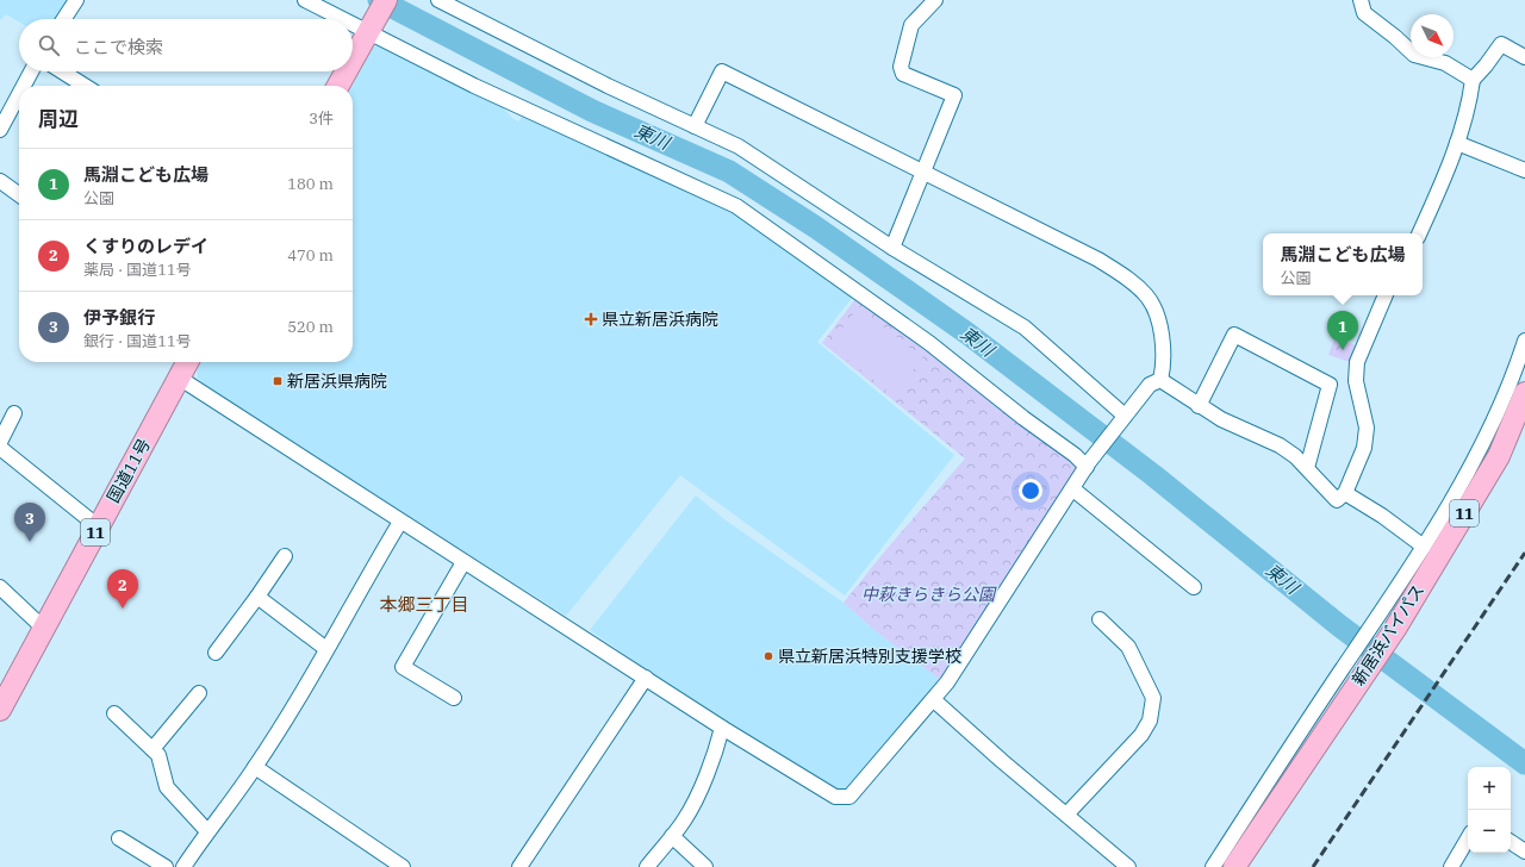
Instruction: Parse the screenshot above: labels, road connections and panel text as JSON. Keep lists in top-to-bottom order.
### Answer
{
  "streets": {
    "highway": ["国道11号", "11", "新居浜バイパス"]
  },
  "districts": ["本郷三丁目"],
  "water": ["東川"],
  "parks": ["中萩きらきら公園"],
  "places": {
    "health": ["県立新居浜病院"],
    "transit": ["新居浜県病院"],
    "other": ["県立新居浜特別支援学校"]
  },
  "north": "bottom right",
  "page": {
    "search": "ここで検索",
    "heading": ["周辺", "3件"],
    "list": [
      {
        "mark": "1",
        "name": "馬淵こども広場",
        "note": "公園",
        "value": "180 m"
      },
      {
        "mark": "2",
        "name": "くすりのレデイ",
        "note": "薬局 · 国道11号",
        "value": "470 m"
      },
      {
        "mark": "3",
        "name": "伊予銀行",
        "note": "銀行 · 国道11号",
        "value": "520 m"
      }
    ],
    "popup": ["馬淵こども広場", "公園"],
    "pins": ["1", "3", "2"],
    "map_buttons": ["+", "−"]
  }
}
